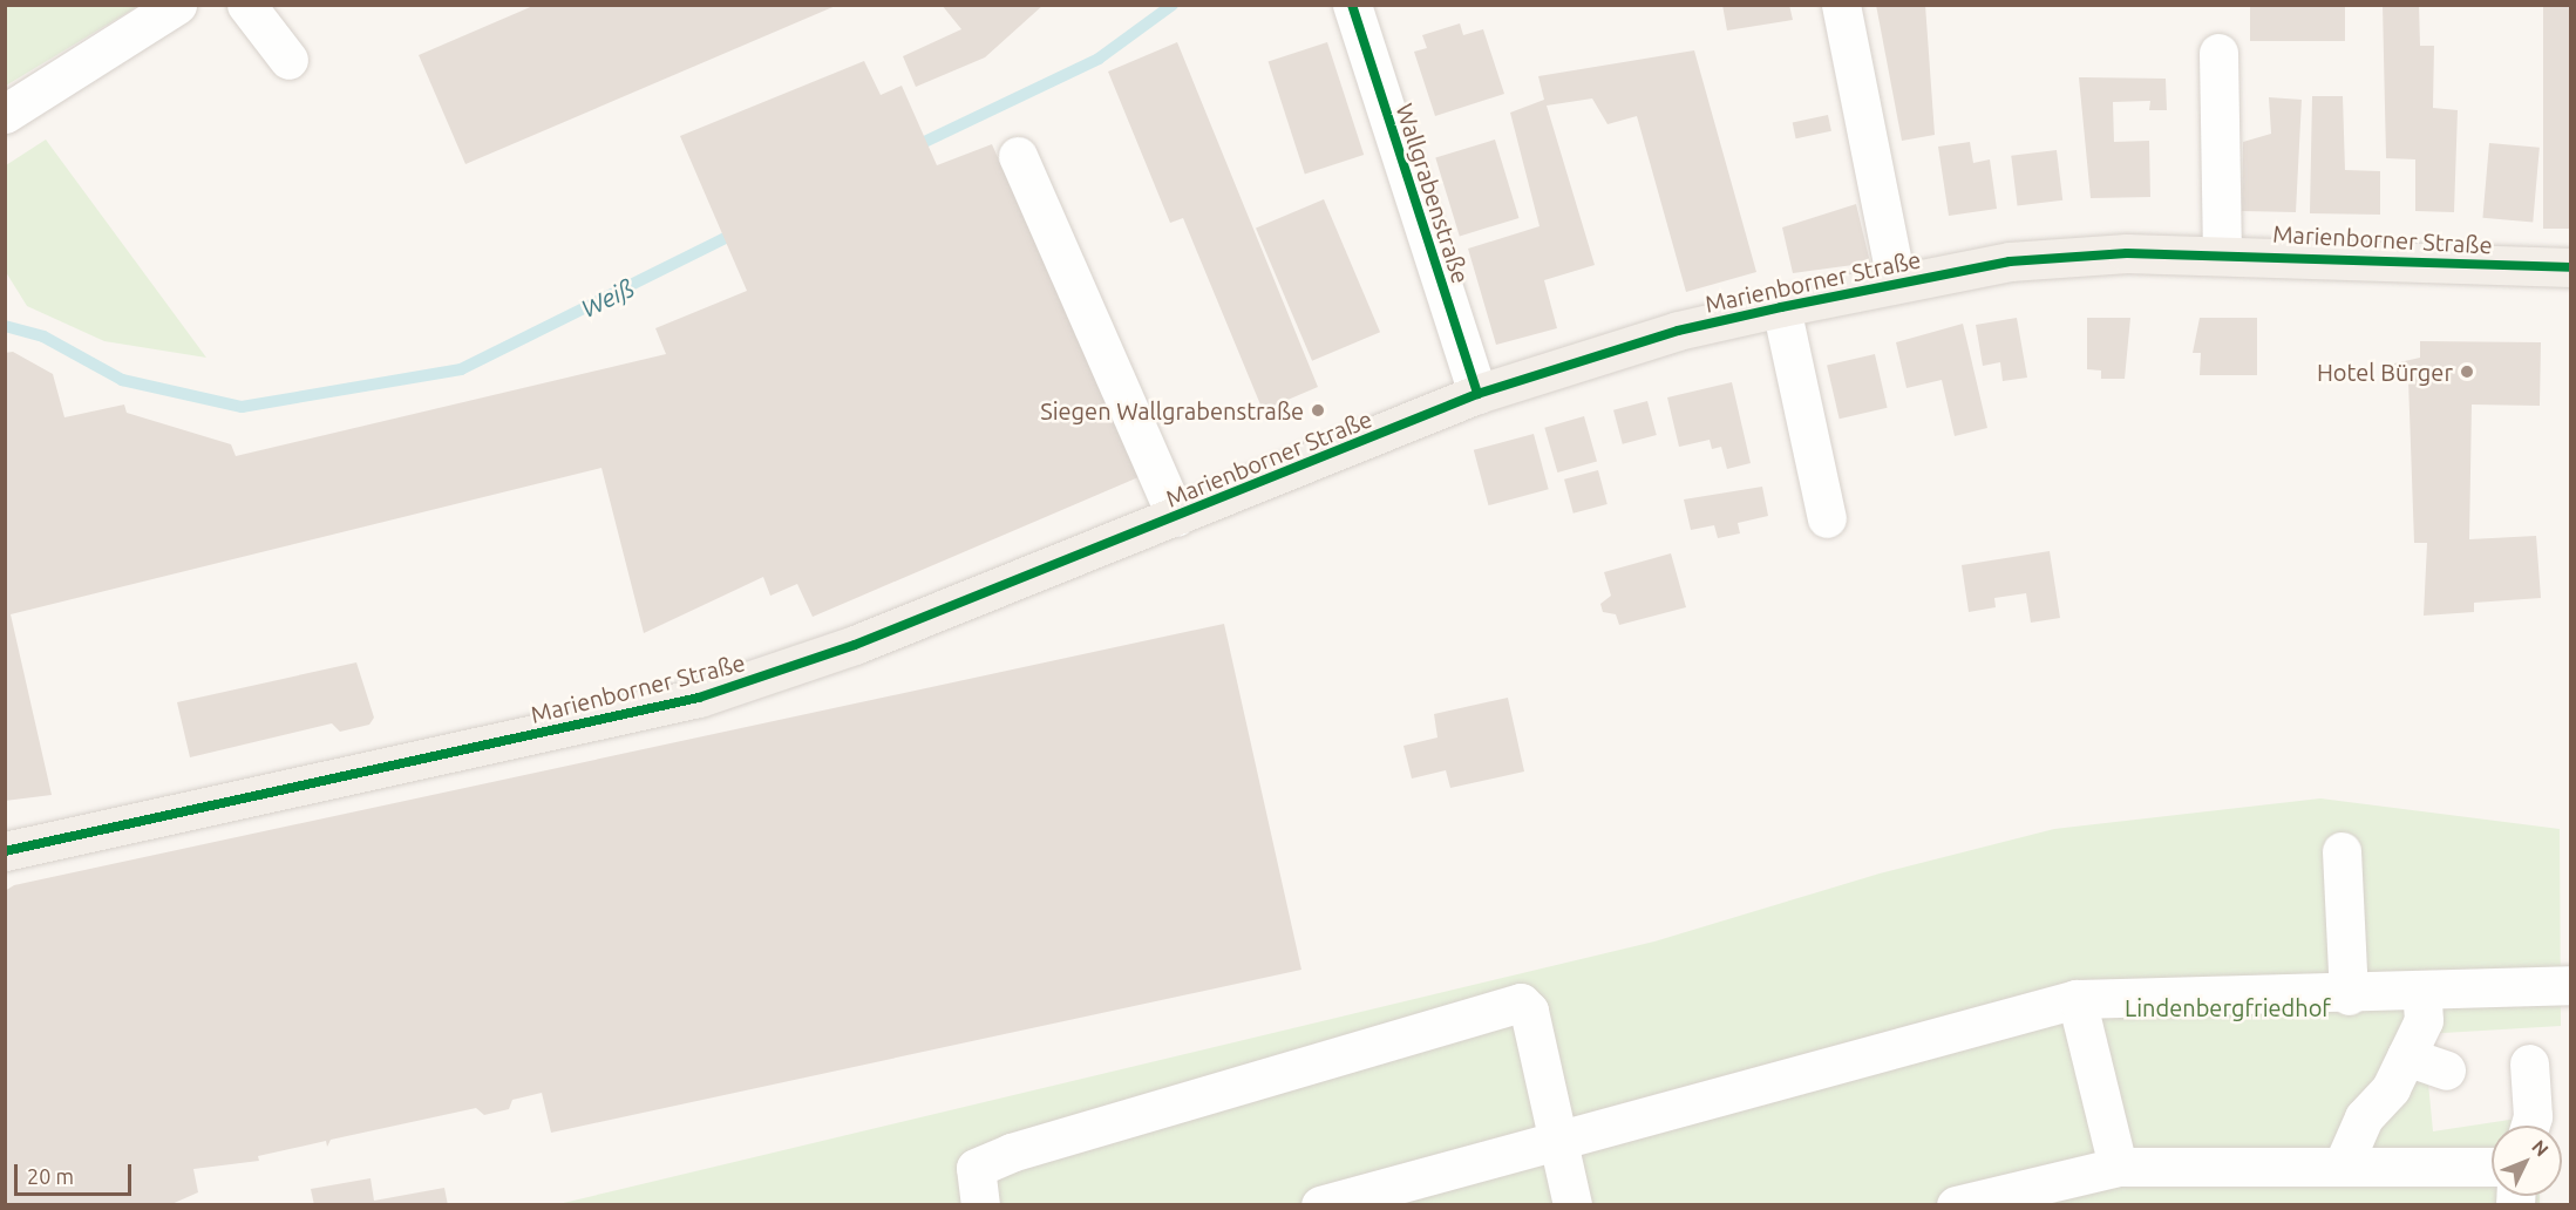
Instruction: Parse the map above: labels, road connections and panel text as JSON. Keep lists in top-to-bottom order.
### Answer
{
  "streets": {
    "main road": ["Marienborner Straße"],
    "street": ["Wallgrabenstraße"]
  },
  "crossings": [
    ["Wallgrabenstraße", "Marienborner Straße"]
  ],
  "water": ["Weiß"],
  "parks": ["Lindenbergfriedhof"],
  "places": ["Hotel Bürger", "Siegen Wallgrabenstraße"],
  "scale_bar": "20 m",
  "north": "top right"
}
